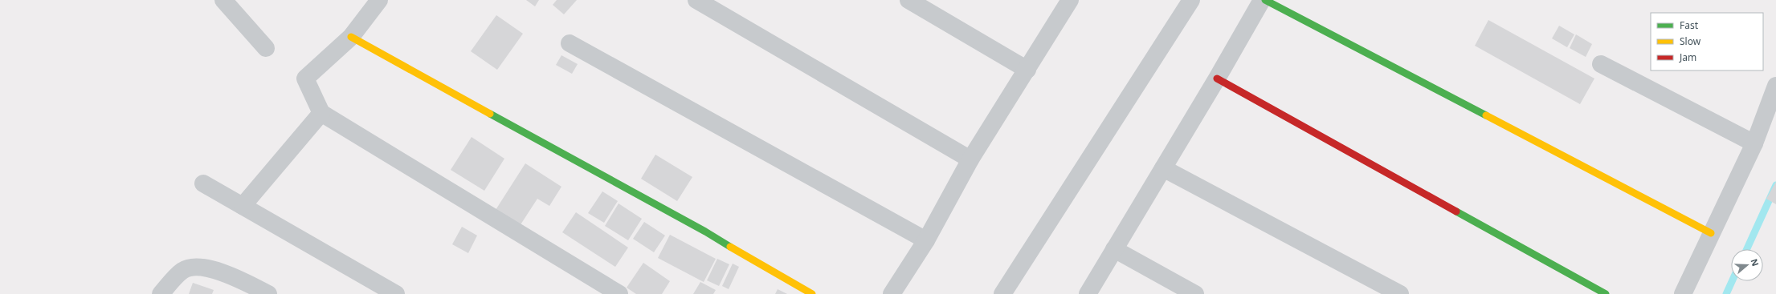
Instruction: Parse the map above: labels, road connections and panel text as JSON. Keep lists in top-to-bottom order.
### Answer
{
  "legend": ["Fast", "Slow", "Jam"],
  "north": "right"
}
